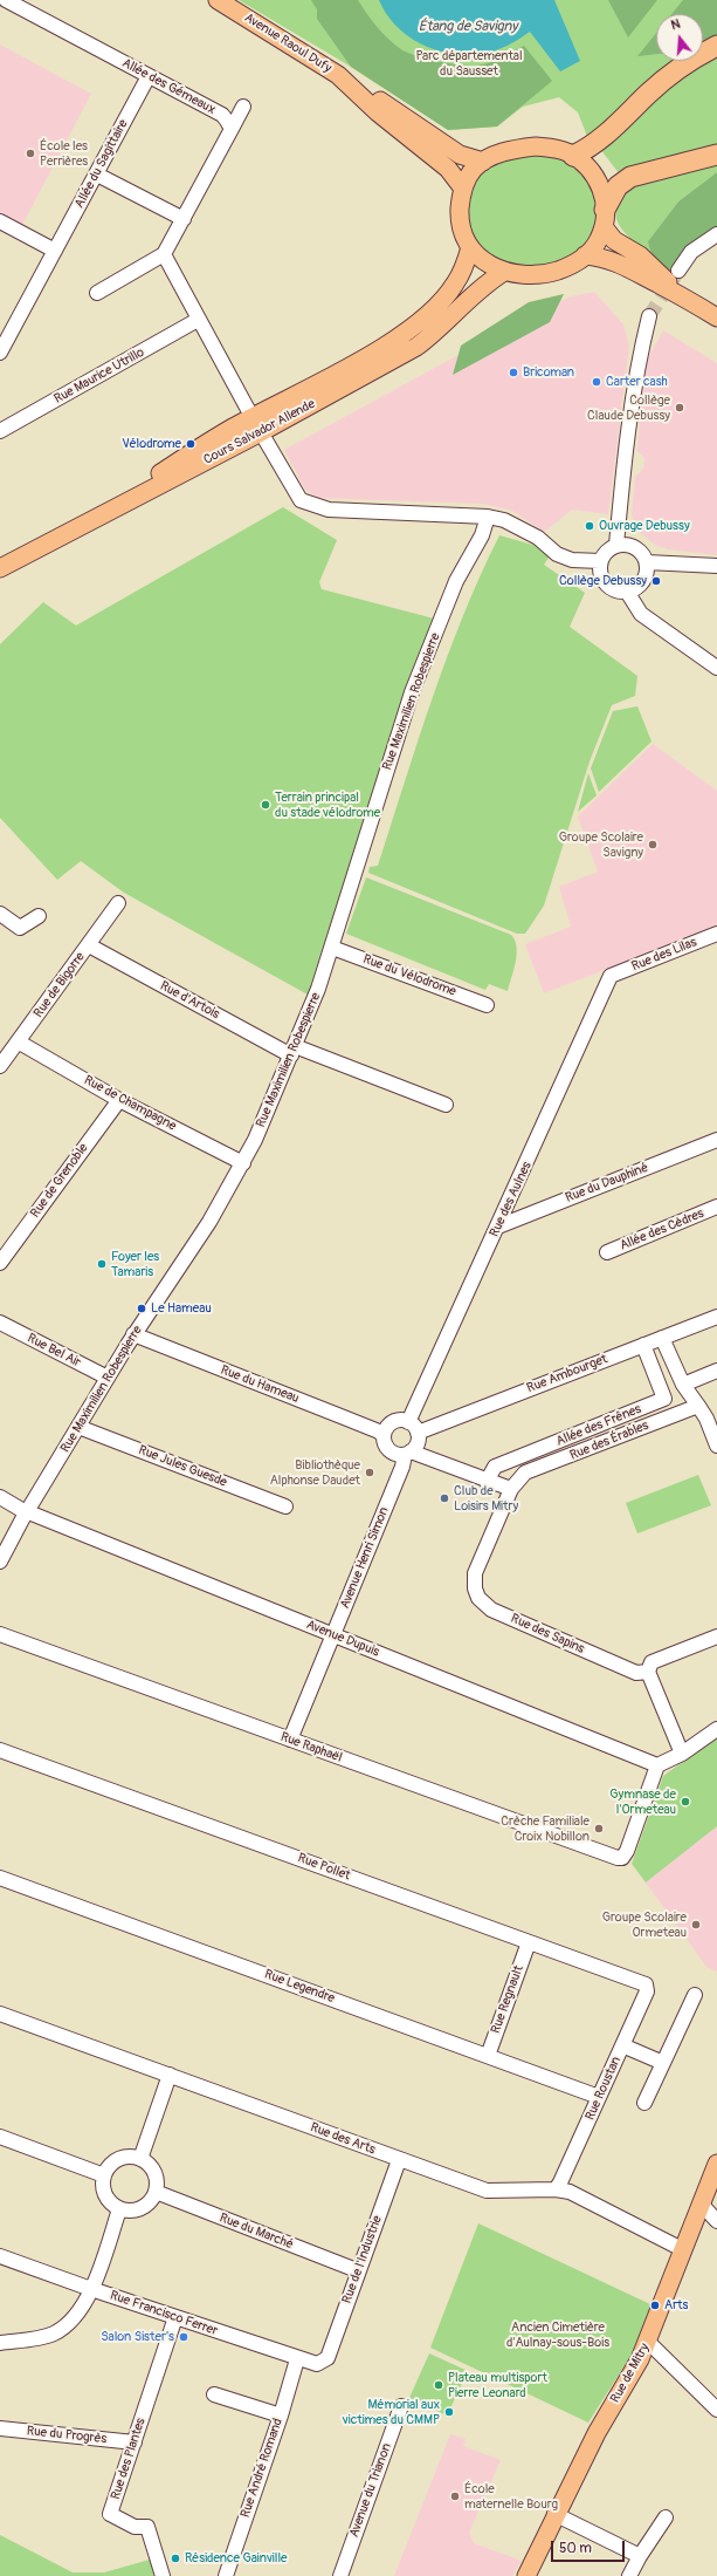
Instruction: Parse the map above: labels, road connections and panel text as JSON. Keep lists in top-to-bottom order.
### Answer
{
  "streets": {
    "main road": ["Avenue Raoul Dufy", "Cours Salvador Allende", "Rue de Mitry"],
    "street": [
      "Allée des Gémeaux",
      "Allée du Sagittaire",
      "Rue Maurice Utrillo",
      "Rue Maximilien Robespierre",
      "Rue des Lilas",
      "Rue du Vélodrome",
      "Rue de Bigorre",
      "Rue d'Artois",
      "Rue de Champagne",
      "Rue de Grenoble",
      "Rue du Dauphiné",
      "Rue des Aulnes",
      "Allée des Cèdres",
      "Rue Bel Air",
      "Rue Ambourget",
      "Rue du Hameau",
      "Allée des Frênes",
      "Rue des Érables",
      "Rue Jules Guesde",
      "Avenue Henri Simon",
      "Rue des Sapins",
      "Avenue Dupuis",
      "Rue Raphaël",
      "Rue Pollet",
      "Rue Legendre",
      "Rue Regnault",
      "Rue Roustan",
      "Rue des Arts",
      "Rue du Marché",
      "Rue de l'Industrie",
      "Rue Francisco Ferrer",
      "Rue du Progrès",
      "Rue des Plantes",
      "Rue André Romand",
      "Avenue du Trianon"
    ]
  },
  "crossings": [
    ["Avenue Raoul Dufy", "Cours Salvador Allende"],
    ["Allée des Gémeaux", "Allée du Sagittaire"],
    ["Rue Maximilien Robespierre", "Rue du Vélodrome"],
    ["Rue Maximilien Robespierre", "Rue d'Artois"],
    ["Rue Maximilien Robespierre", "Rue de Champagne"],
    ["Rue Maximilien Robespierre", "Rue Bel Air"],
    ["Rue Maximilien Robespierre", "Rue du Hameau"],
    ["Rue Maximilien Robespierre", "Rue Jules Guesde"],
    ["Rue Maximilien Robespierre", "Avenue Dupuis"],
    ["Rue des Lilas", "Rue des Aulnes"],
    ["Rue de Bigorre", "Rue d'Artois"],
    ["Rue de Bigorre", "Rue de Champagne"],
    ["Rue de Champagne", "Rue de Grenoble"],
    ["Rue du Dauphiné", "Rue des Aulnes"],
    ["Rue des Aulnes", "Rue Ambourget"],
    ["Rue des Aulnes", "Rue du Hameau"],
    ["Rue des Aulnes", "Avenue Henri Simon"],
    ["Rue Ambourget", "Rue du Hameau"],
    ["Rue Ambourget", "Allée des Frênes"],
    ["Rue Ambourget", "Avenue Henri Simon"],
    ["Rue du Hameau", "Avenue Henri Simon"],
    ["Rue des Érables", "Rue des Sapins"],
    ["Avenue Henri Simon", "Avenue Dupuis"],
    ["Avenue Henri Simon", "Rue Raphaël"],
    ["Avenue Dupuis", "Rue Raphaël"],
    ["Rue Pollet", "Rue Regnault"],
    ["Rue Pollet", "Rue Roustan"],
    ["Rue Legendre", "Rue Regnault"],
    ["Rue Legendre", "Rue Roustan"],
    ["Rue Roustan", "Rue des Arts"],
    ["Rue des Arts", "Rue de l'Industrie"],
    ["Rue des Arts", "Rue de Mitry"],
    ["Rue du Marché", "Rue de l'Industrie"],
    ["Rue de l'Industrie", "Rue Francisco Ferrer"],
    ["Rue Francisco Ferrer", "Rue des Plantes"],
    ["Rue Francisco Ferrer", "Rue André Romand"],
    ["Rue du Progrès", "Rue des Plantes"]
  ],
  "water": ["Étang de Savigny"],
  "parks": ["Parc départemental du Sausset", "Ancien Cimetière d'Aulnay-sous-Bois"],
  "places": [
    "École les Perrières",
    "Bricoman",
    "Carter cash",
    "Collège Claude Debussy",
    "Vélodrome",
    "Ouvrage Debussy",
    "Collège Debussy",
    "Terrain principal du stade vélodrome",
    "Groupe Scolaire Savigny",
    "Foyer les Tamaris",
    "Le Hameau",
    "Bibliothèque Alphonse Daudet",
    "Club de Loisirs Mitry",
    "Gymnase de l'Ormeteau",
    "Crèche Familiale Croix Nobillon",
    "Groupe Scolaire Ormeteau",
    "Arts",
    "Salon Sister’s",
    "Plateau multisport Pierre Leonard",
    "Mémorial aux victimes du CMMP",
    "École maternelle Bourg",
    "Résidence Gainville"
  ],
  "scale_bar": "50 m",
  "north": "top"
}
